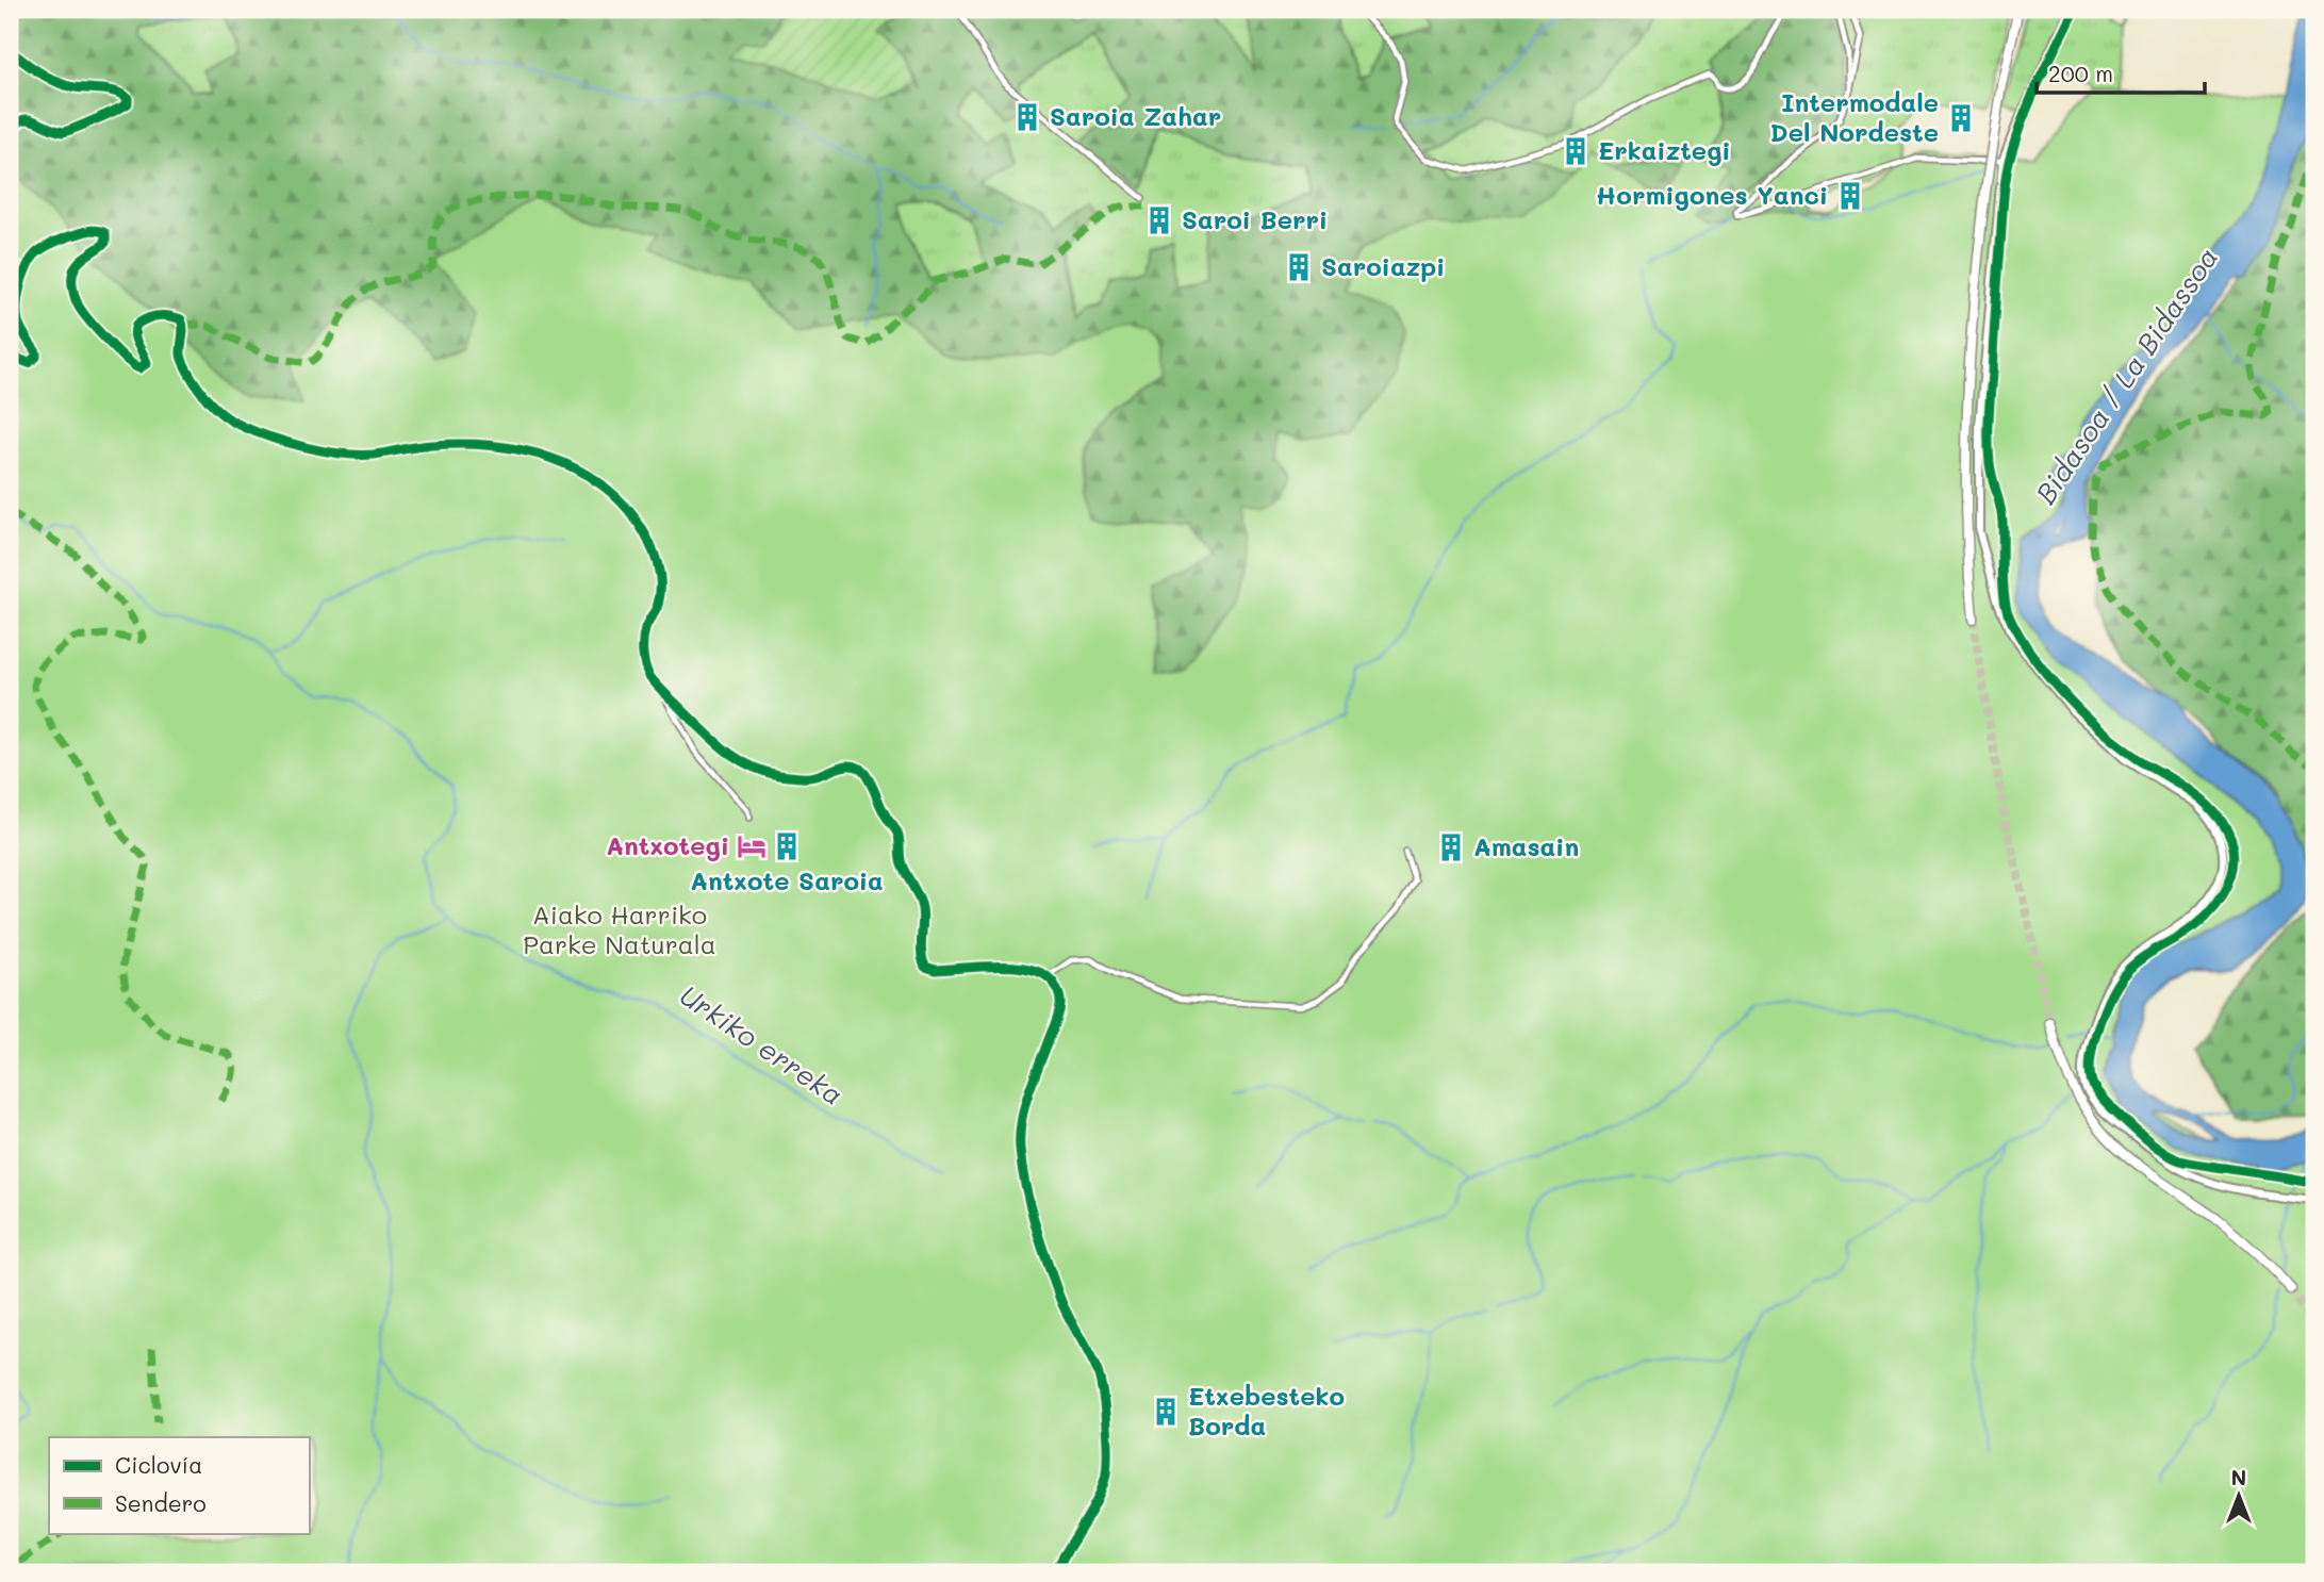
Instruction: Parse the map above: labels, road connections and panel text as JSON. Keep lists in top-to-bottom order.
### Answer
{
  "water": ["Bidasoa / La Bidassoa", "Urkiko erreka"],
  "parks": ["Aiako Harriko Parke Naturala"],
  "places": {
    "building": [
      "Saroia Zahar",
      "Intermodale Del Nordeste",
      "Erkaiztegi",
      "Hormigones Yanci",
      "Saroi Berri",
      "Saroiazpi",
      "Antxote Saroia",
      "Amasain",
      "Etxebesteko Borda"
    ],
    "hotel": ["Antxotegi"]
  },
  "legend": ["Ciclovía", "Sendero"],
  "scale_bar": "200 m",
  "north": "top"
}
